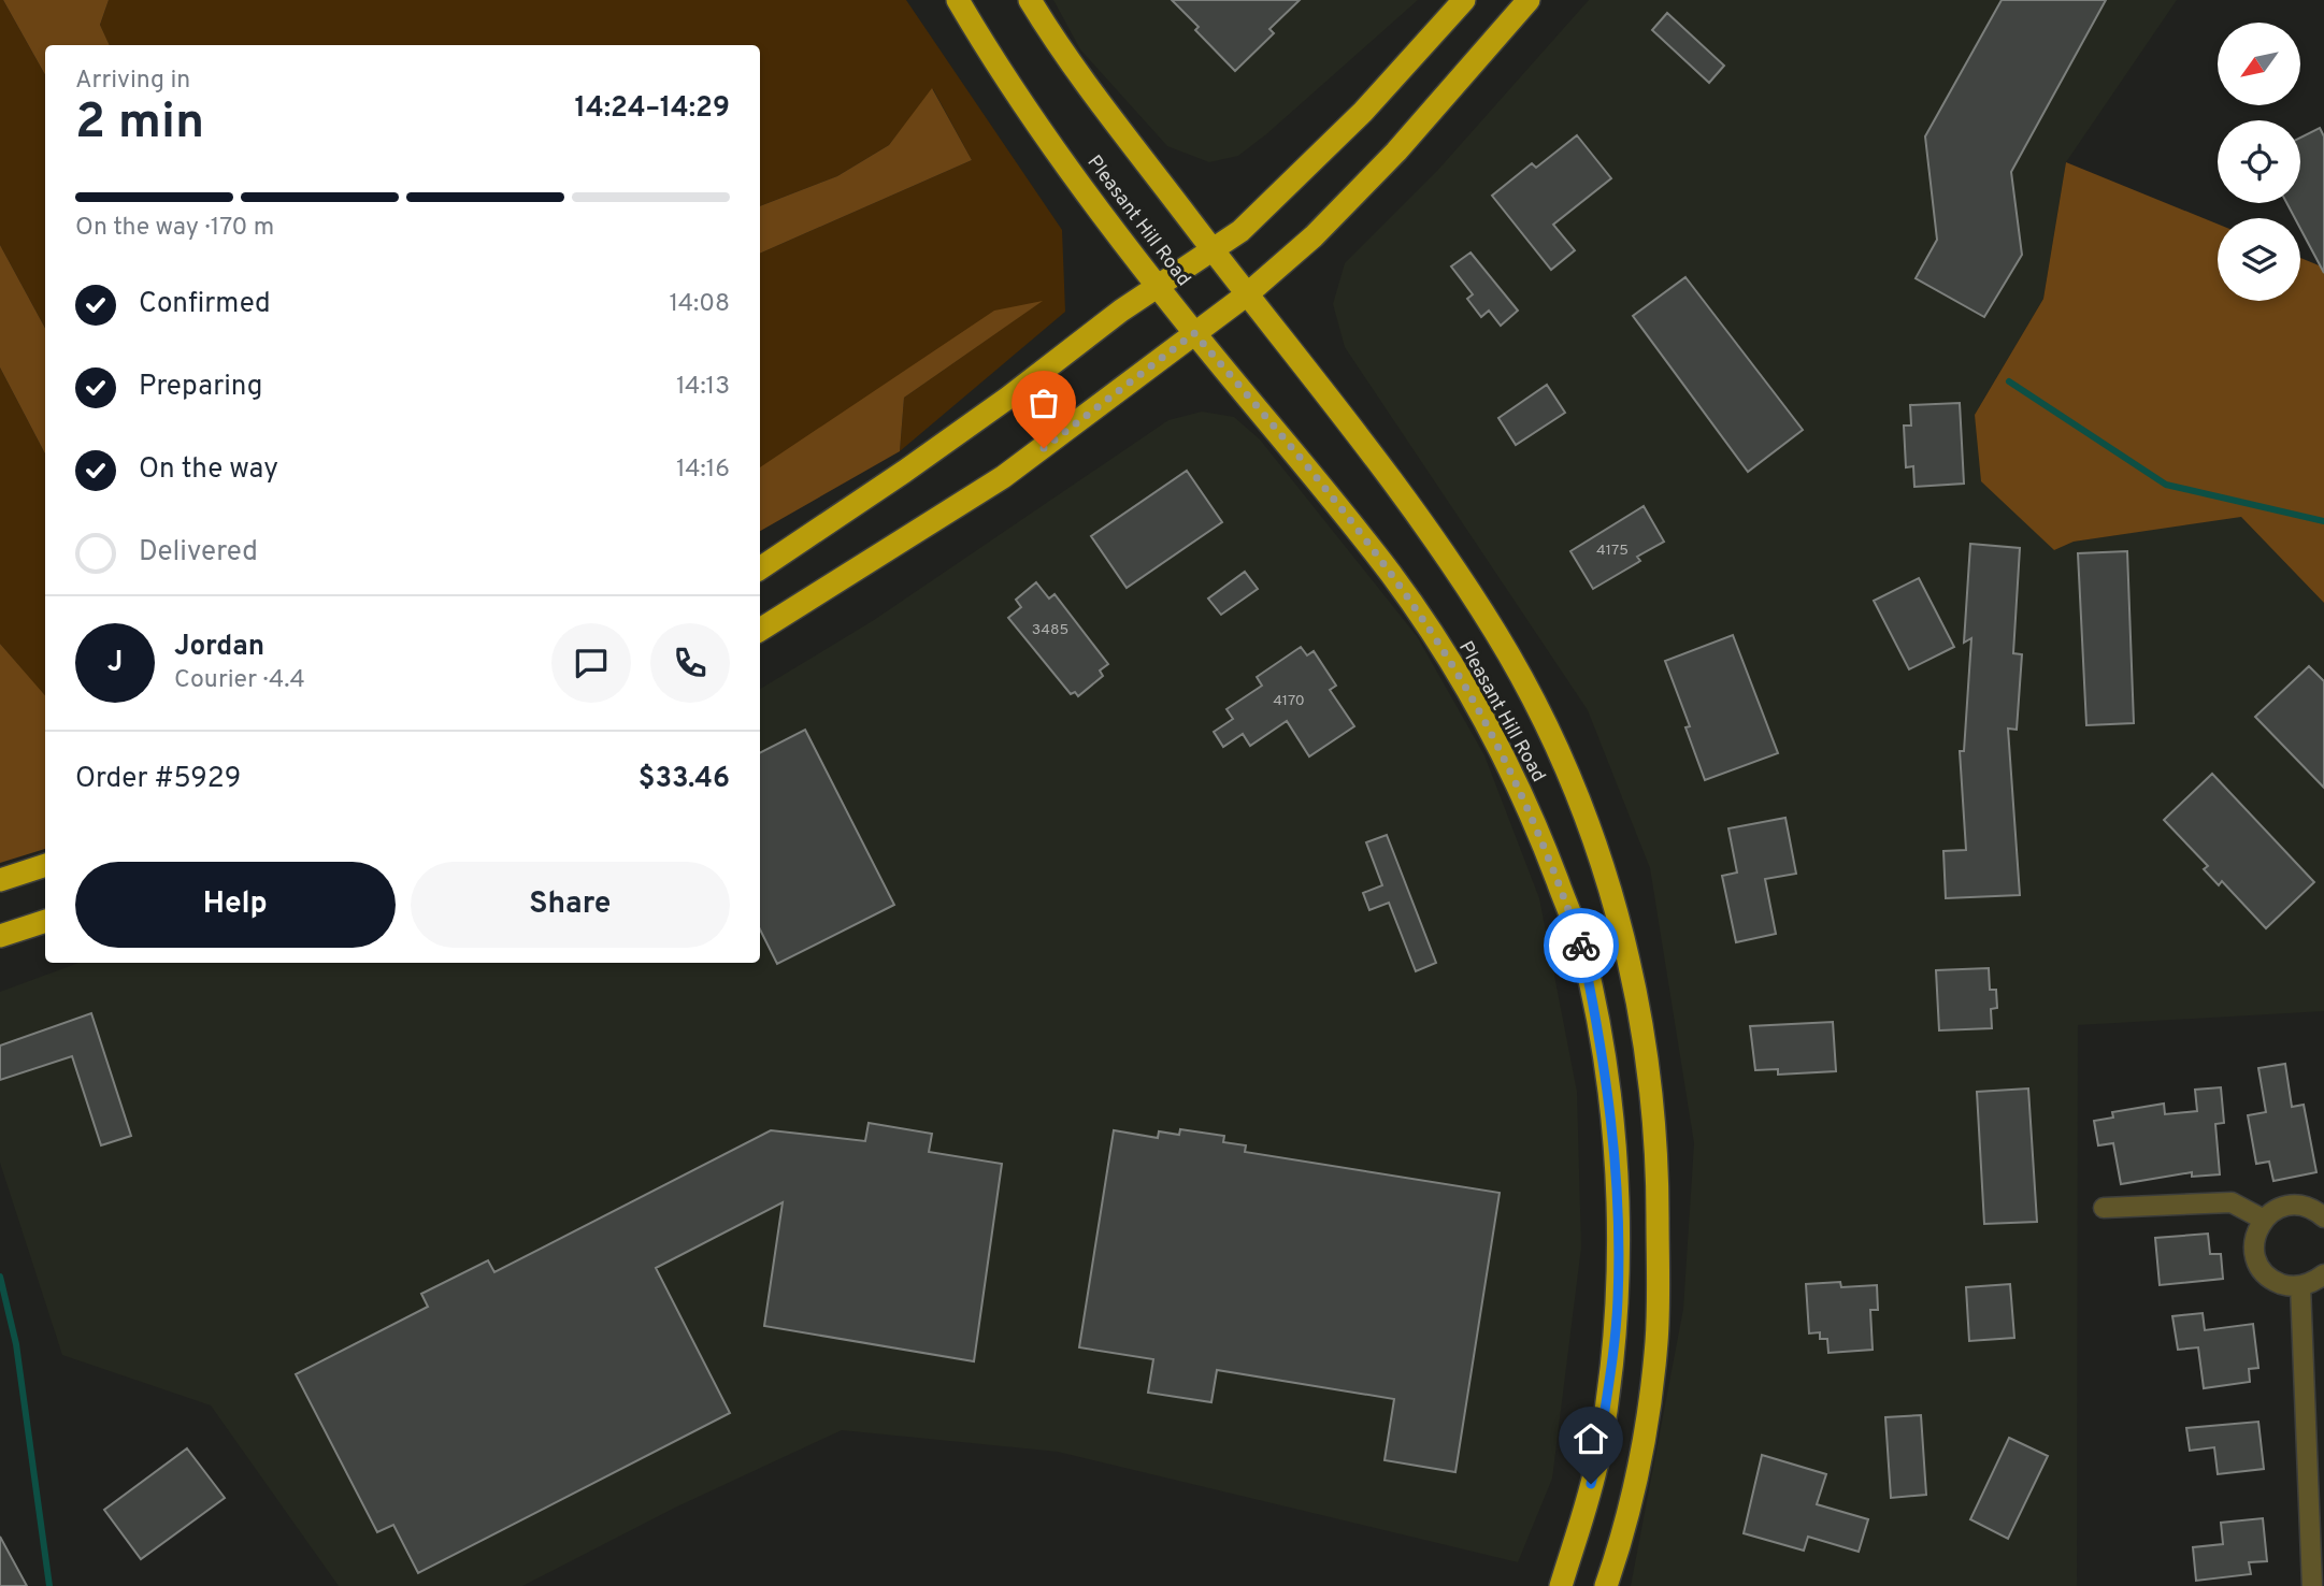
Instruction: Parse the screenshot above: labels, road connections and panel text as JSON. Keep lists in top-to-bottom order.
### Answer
{
  "streets": {
    "highway": ["Pleasant Hill Road"]
  },
  "house_numbers": ["4175", "3485", "4170"],
  "north": "bottom left",
  "page": {
    "heading": ["2 min", "Arriving in", "14:24–14:29"],
    "panel": [
      "Jordan",
      "Courier · 4.4",
      "Order #5929",
      "$33.46"
    ],
    "bar": "On the way · 170 m",
    "list": [
      ["Confirmed", "14:08"],
      ["Preparing", "14:13"],
      ["On the way", "14:16"],
      "Delivered"
    ],
    "round": "J",
    "buttons": ["Help", "Share"]
  }
}
